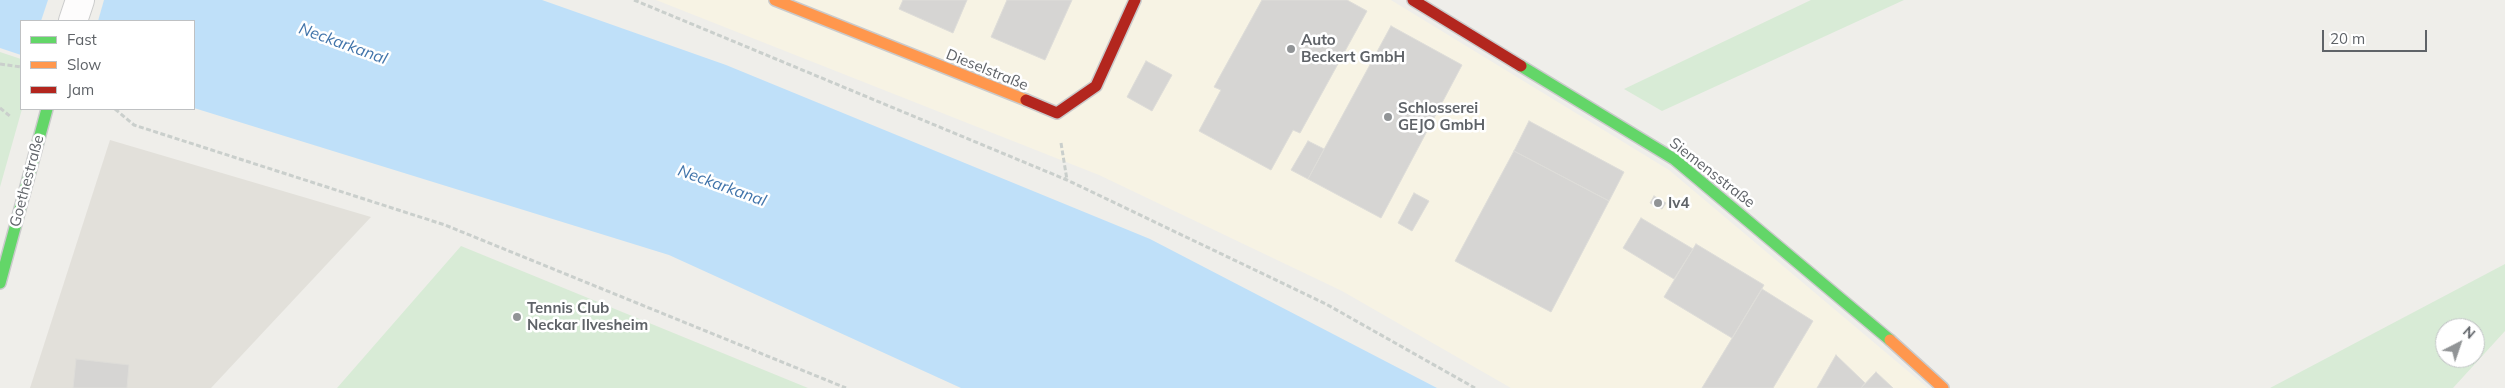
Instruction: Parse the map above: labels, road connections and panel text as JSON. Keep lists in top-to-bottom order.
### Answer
{
  "streets": {
    "street": ["Dieselstraße", "Siemensstraße", "Goethestraße"]
  },
  "water": ["Neckarkanal"],
  "places": [
    "Auto Beckert GmbH",
    "Schlosserei GEJO GmbH",
    "Iv4",
    "Tennis Club Neckar Ilvesheim"
  ],
  "legend": ["Fast", "Slow", "Jam"],
  "scale_bar": "20 m",
  "north": "top right"
}
